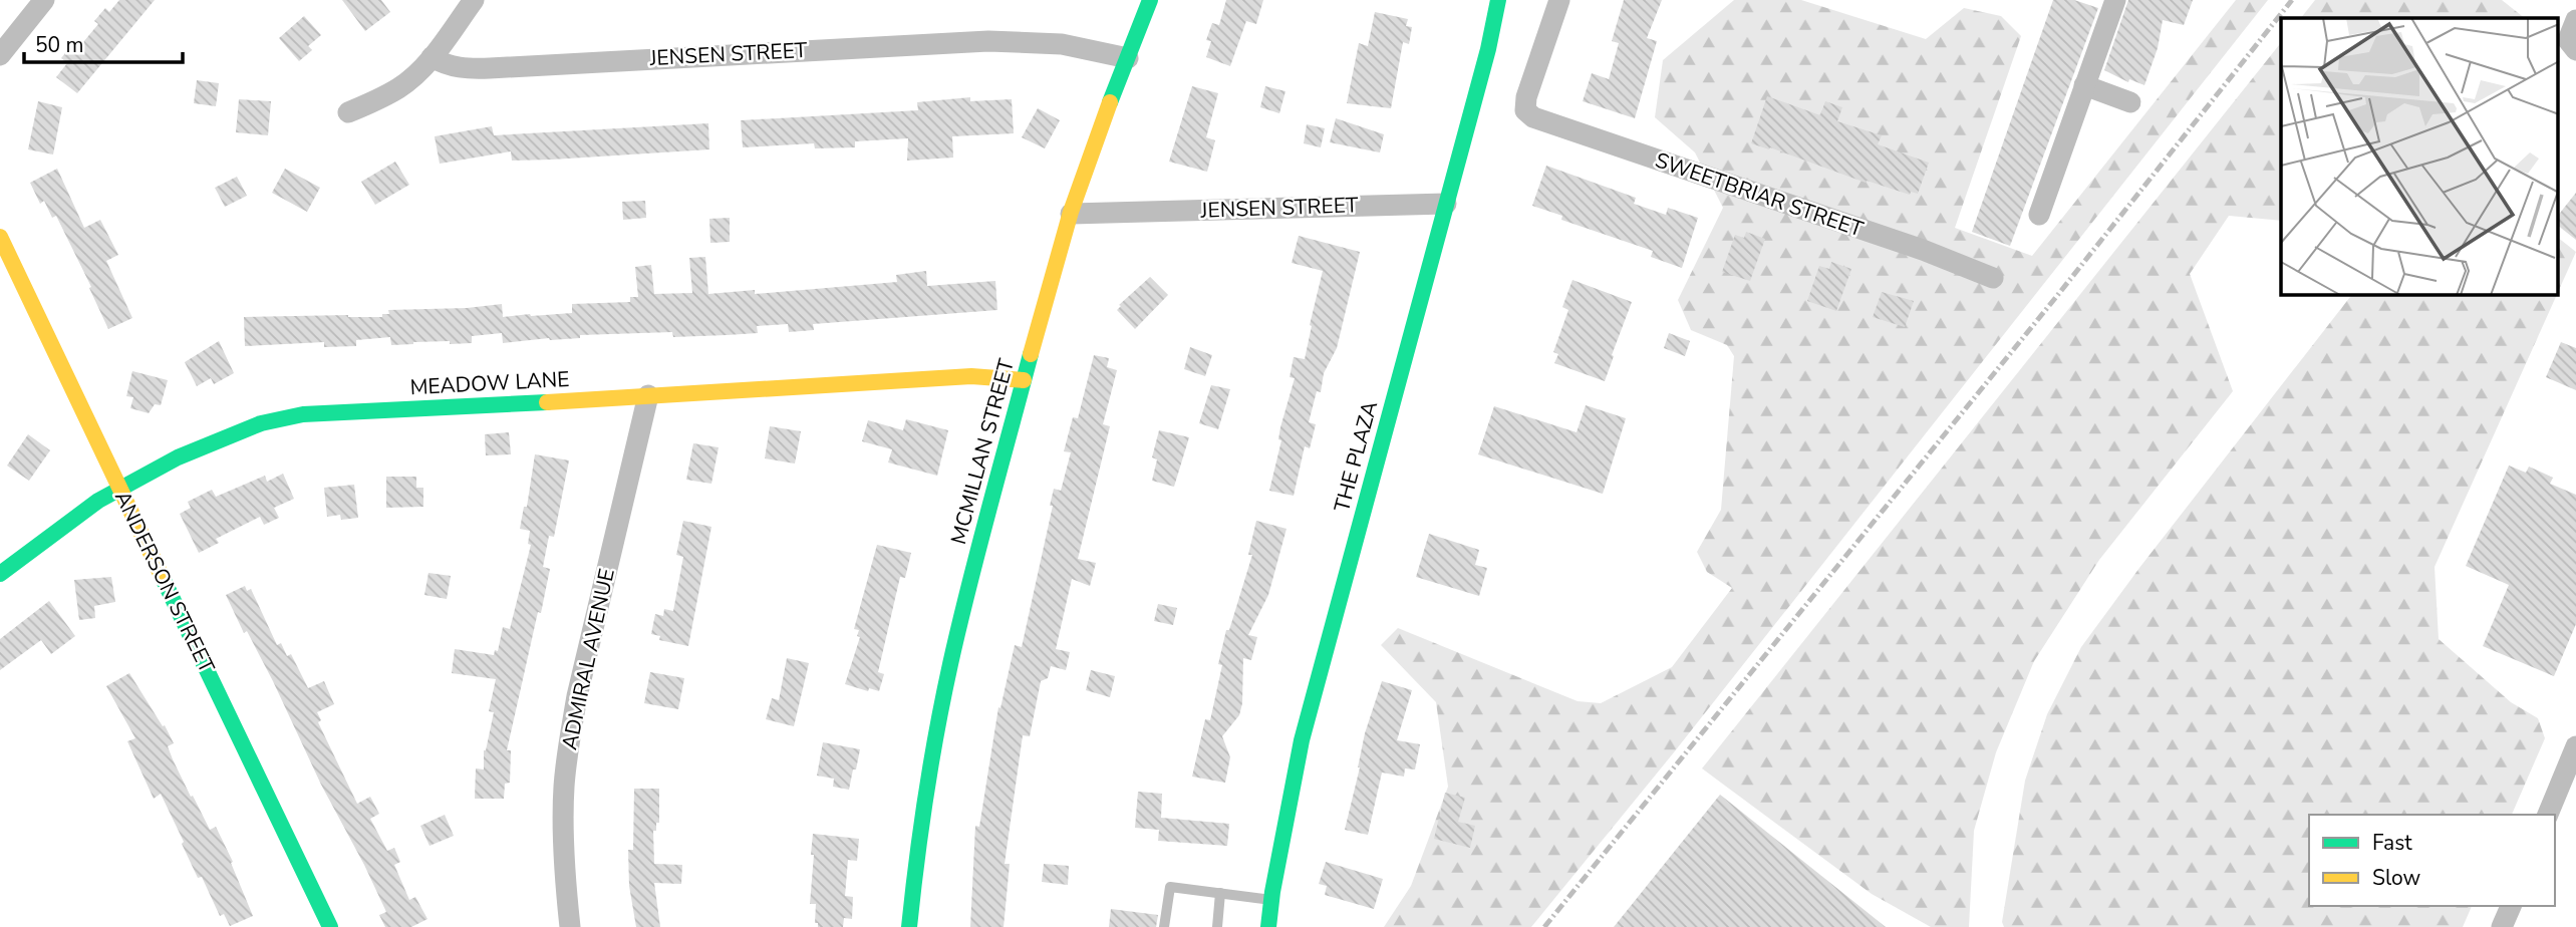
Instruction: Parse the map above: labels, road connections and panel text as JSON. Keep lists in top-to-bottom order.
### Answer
{
  "streets": {
    "street": [
      "JENSEN STREET",
      "SWEETBRIAR STREET",
      "MEADOW LANE",
      "MCMILLAN STREET",
      "THE PLAZA",
      "ANDERSON STREET",
      "ADMIRAL AVENUE"
    ]
  },
  "crossings": [
    ["JENSEN STREET", "MCMILLAN STREET"],
    ["JENSEN STREET", "THE PLAZA"],
    ["MEADOW LANE", "MCMILLAN STREET"],
    ["MEADOW LANE", "ANDERSON STREET"],
    ["MEADOW LANE", "ADMIRAL AVENUE"]
  ],
  "legend": ["Fast", "Slow"],
  "scale_bar": "50 m"
}
